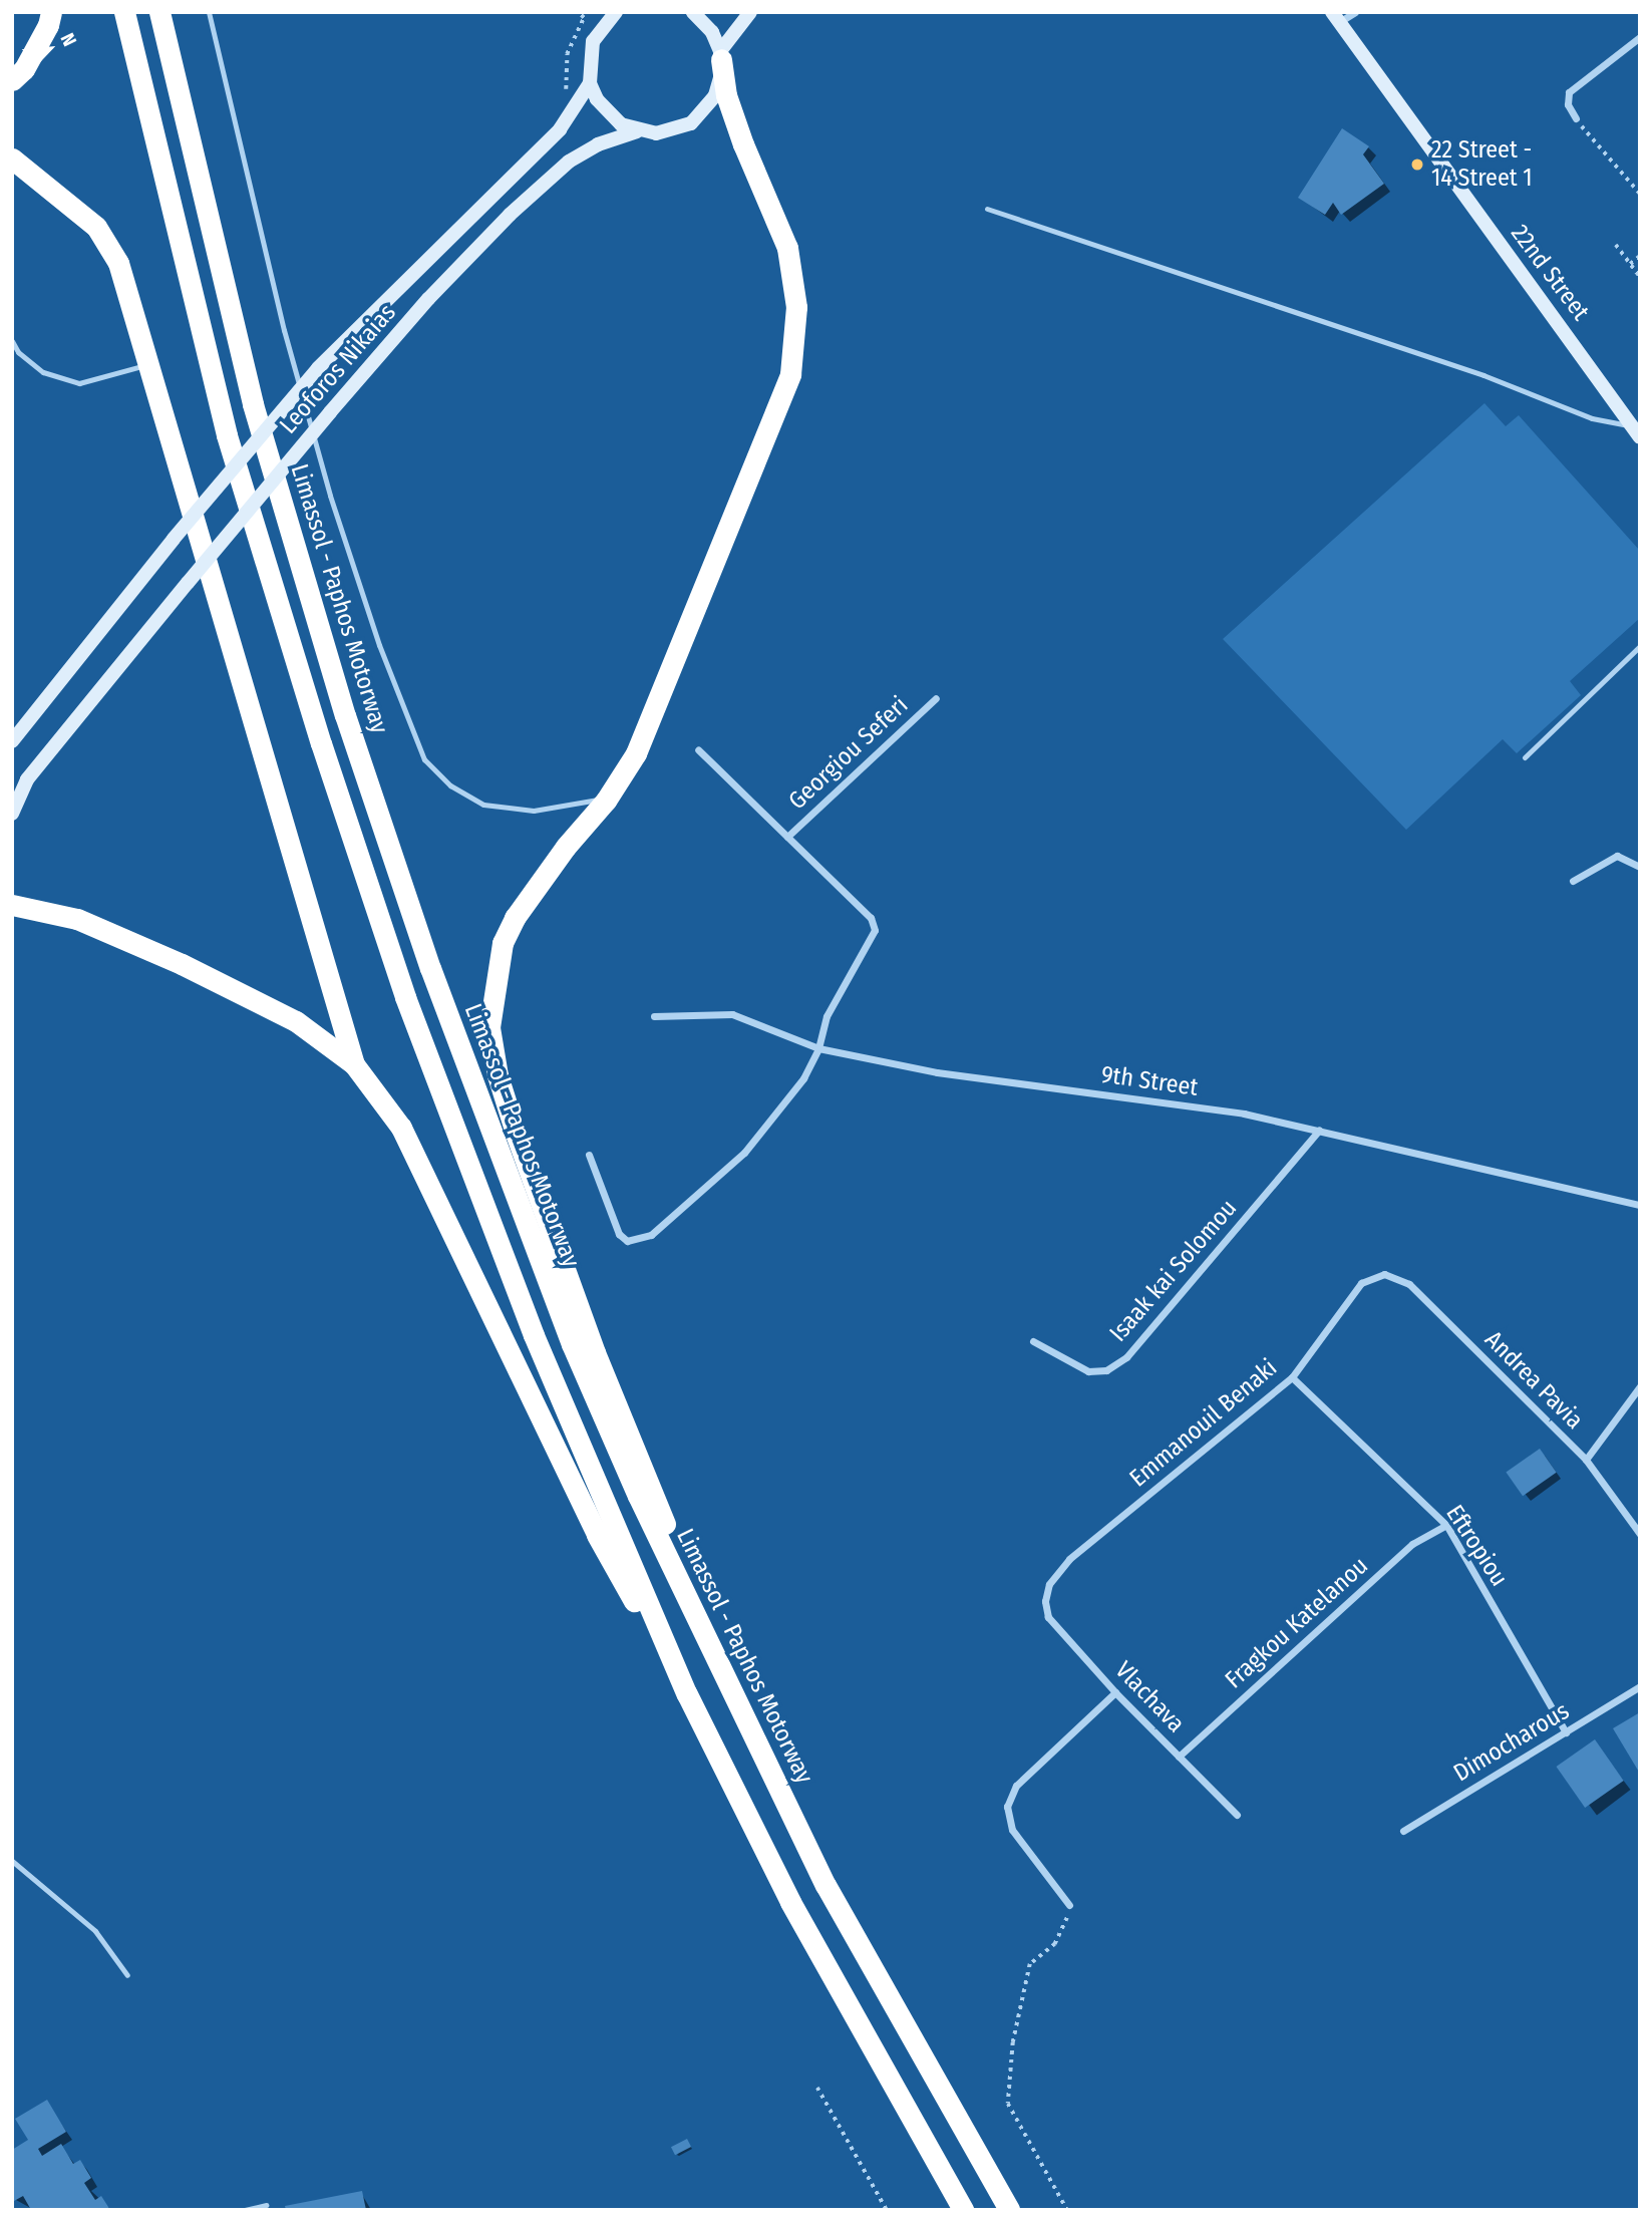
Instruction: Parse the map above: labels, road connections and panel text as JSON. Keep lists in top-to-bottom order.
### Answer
{
  "streets": {
    "highway": ["Limassol - Paphos Motorway"],
    "main road": ["22nd Street", "Leoforos Nikaias"],
    "street": [
      "Georgiou Seferi",
      "9th Street",
      "Isaak kai Solomou",
      "Andrea Pavia",
      "Emmanouil Benaki",
      "Eftropiou",
      "Fragkou Katelanou",
      "Vlachava",
      "Dimocharous"
    ]
  },
  "crossings": [
    ["9th Street", "Isaak kai Solomou"],
    ["Andrea Pavia", "Emmanouil Benaki"],
    ["Emmanouil Benaki", "Eftropiou"],
    ["Emmanouil Benaki", "Vlachava"],
    ["Eftropiou", "Fragkou Katelanou"],
    ["Eftropiou", "Dimocharous"],
    ["Fragkou Katelanou", "Vlachava"]
  ],
  "places": ["22 Street - 14 Street 1"],
  "north": "top right"
}
